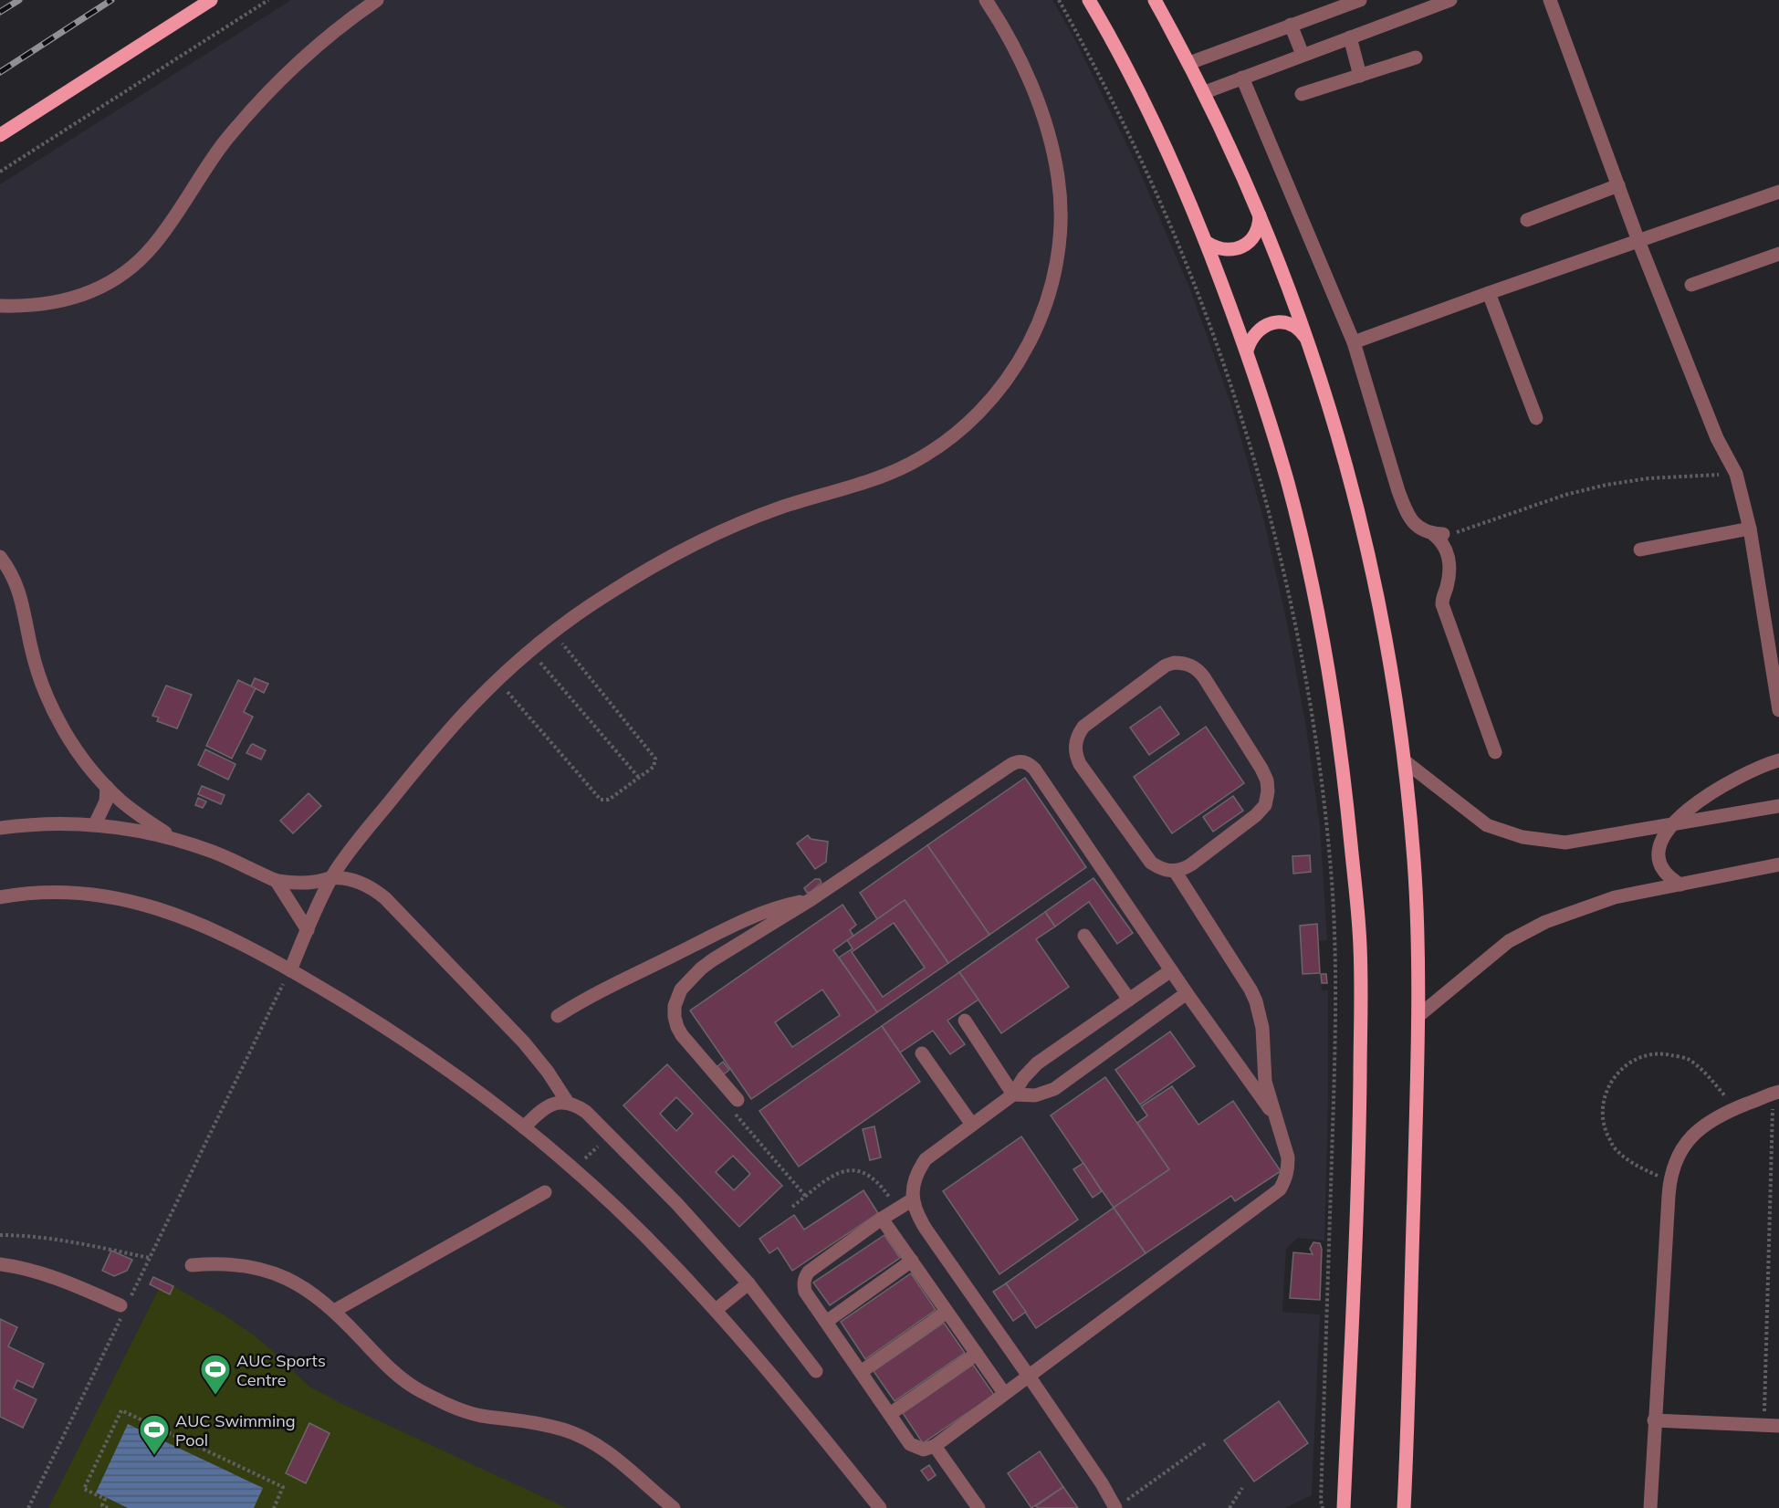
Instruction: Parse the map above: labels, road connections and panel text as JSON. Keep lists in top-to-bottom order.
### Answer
{
  "places": {
    "sports": ["AUC Sports Centre", "AUC Swimming Pool"]
  }
}
